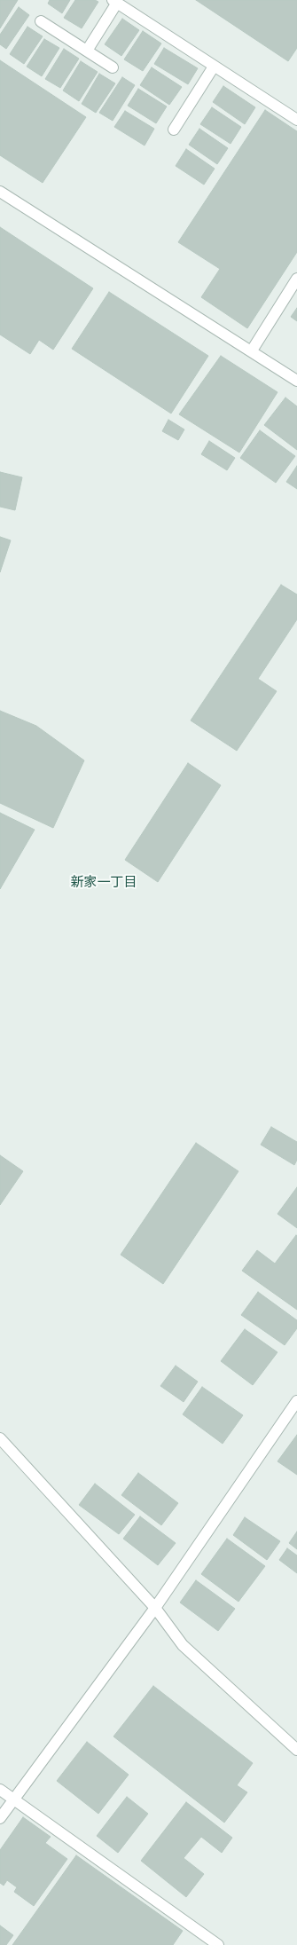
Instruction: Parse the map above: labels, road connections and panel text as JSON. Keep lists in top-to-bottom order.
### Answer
{
  "districts": ["新家一丁目"]
}
